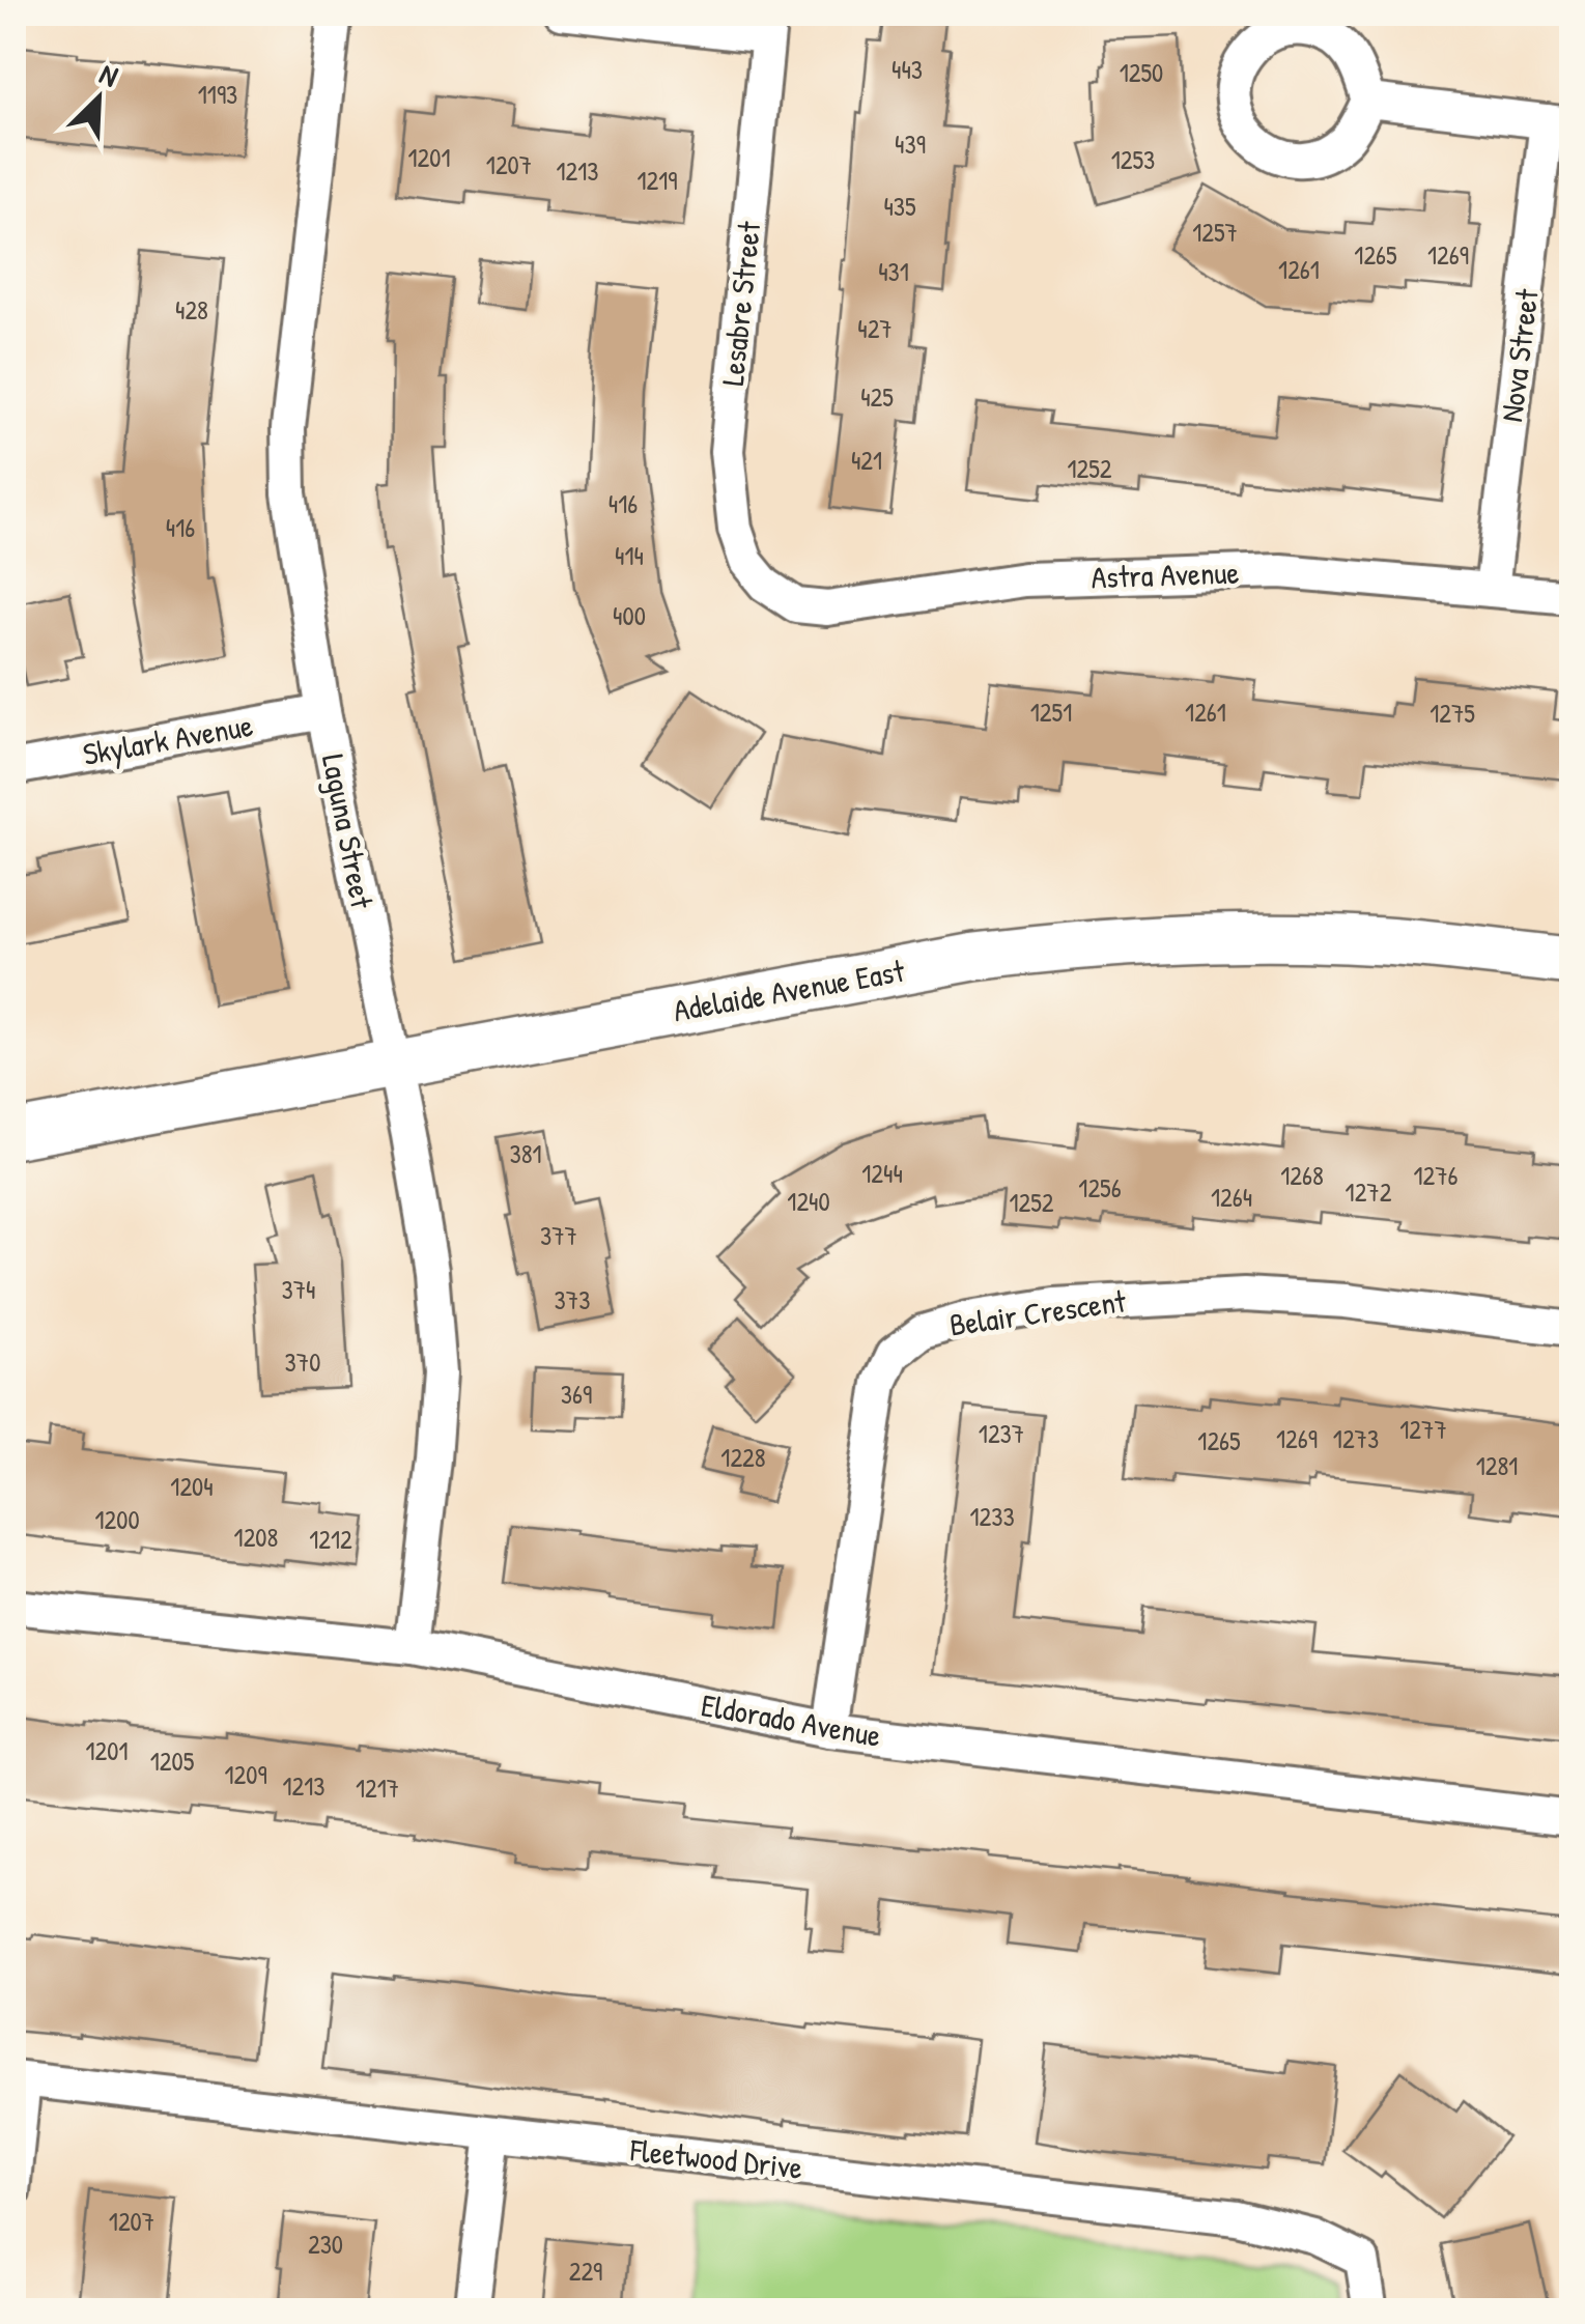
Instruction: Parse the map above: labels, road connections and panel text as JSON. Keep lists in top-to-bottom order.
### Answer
{
  "streets": {
    "main road": ["Adelaide Avenue East"],
    "street": [
      "Lesabre Street",
      "Nova Street",
      "Astra Avenue",
      "Skylark Avenue",
      "Laguna Street",
      "Belair Crescent",
      "Eldorado Avenue",
      "Fleetwood Drive"
    ]
  },
  "crossings": [
    ["Lesabre Street", "Astra Avenue"],
    ["Nova Street", "Astra Avenue"],
    ["Skylark Avenue", "Laguna Street"],
    ["Laguna Street", "Adelaide Avenue East"],
    ["Laguna Street", "Eldorado Avenue"],
    ["Belair Crescent", "Eldorado Avenue"]
  ],
  "house_numbers": [
    "443",
    "1250",
    "1193",
    "439",
    "1201",
    "1253",
    "1207",
    "1213",
    "1219",
    "435",
    "1257",
    "1265",
    "1269",
    "1261",
    "431",
    "428",
    "427",
    "425",
    "421",
    "1252",
    "416",
    "416",
    "414",
    "400",
    "1251",
    "1261",
    "1275",
    "381",
    "1244",
    "1268",
    "1276",
    "1256",
    "1272",
    "1264",
    "1240",
    "1252",
    "377",
    "374",
    "373",
    "370",
    "369",
    "1277",
    "1237",
    "1269",
    "1273",
    "1265",
    "1228",
    "1281",
    "1204",
    "1233",
    "1200",
    "1208",
    "1212",
    "1201",
    "1205",
    "1209",
    "1213",
    "1217",
    "1207",
    "230",
    "229"
  ],
  "north": "top right"
}
